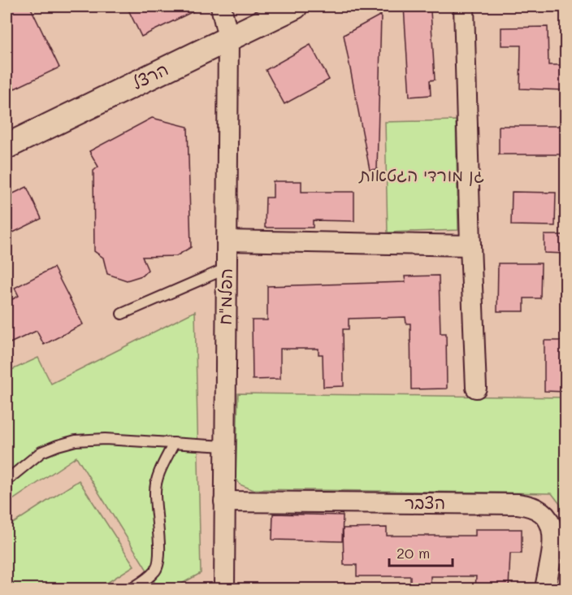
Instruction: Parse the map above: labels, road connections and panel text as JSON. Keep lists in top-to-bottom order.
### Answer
{
  "streets": {
    "street": ["הרצל", "הפלמ\"ח", "הצבר"]
  },
  "crossings": [
    ["הרצל", "הפלמ\"ח"],
    ["הפלמ\"ח", "הצבר"]
  ],
  "parks": ["גן מורדי הגטאות"],
  "scale_bar": "20 m"
}
